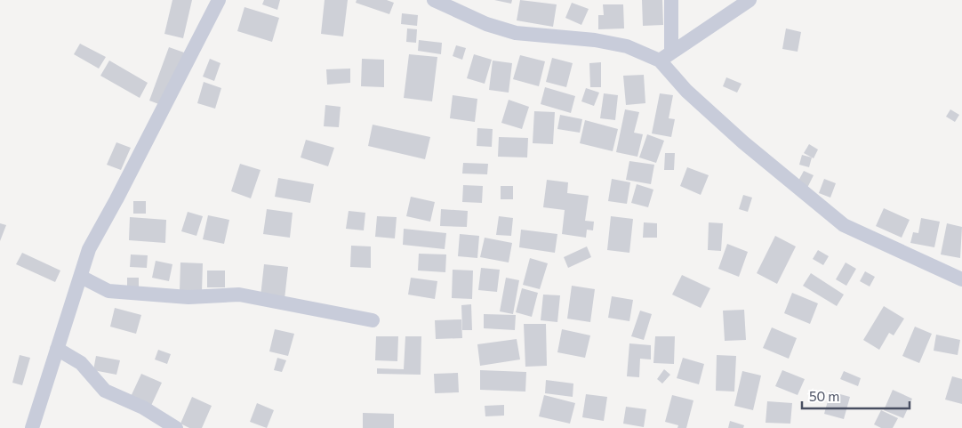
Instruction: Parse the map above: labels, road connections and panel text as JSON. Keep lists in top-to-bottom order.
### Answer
{
  "scale_bar": "50 m"
}
